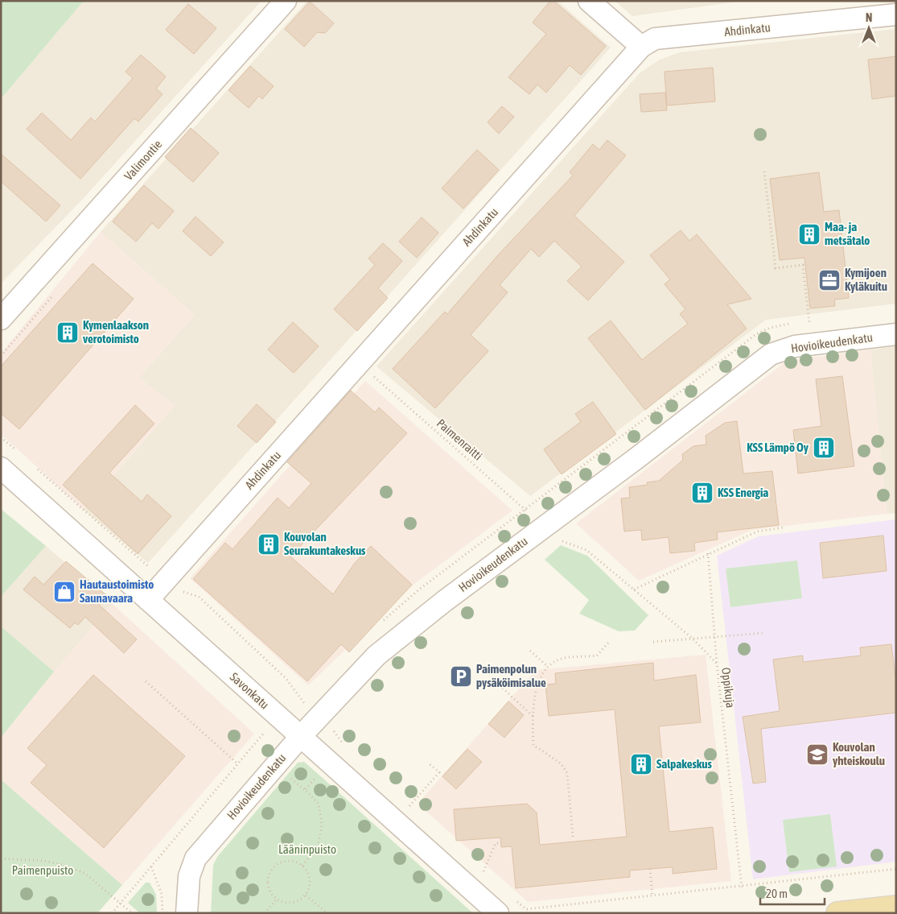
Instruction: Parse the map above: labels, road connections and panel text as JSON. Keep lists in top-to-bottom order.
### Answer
{
  "streets": {
    "street": [
      "Ahdinkatu",
      "Valimontie",
      "Hovioikeudenkatu",
      "Savonkatu"
    ],
    "path": ["Paimenraitti", "Oppikuja"]
  },
  "crossings": [
    ["Ahdinkatu", "Savonkatu"],
    ["Hovioikeudenkatu", "Oppikuja"],
    ["Hovioikeudenkatu", "Savonkatu"]
  ],
  "parks": ["Lääninpuisto", "Paimenpuisto"],
  "places": {
    "building": [
      "Maa- ja metsätalo",
      "Kymenlaakson verotoimisto",
      "KSS Lämpö Oy",
      "KSS Energia",
      "Kouvolan Seurakuntakeskus",
      "Salpakeskus"
    ],
    "office": ["Kymijoen Kyläkuitu"],
    "shop": ["Hautaustoimisto Saunavaara"],
    "parking": ["Paimenpolun pysäköimisalue"],
    "school or university": ["Kouvolan yhteiskoulu"]
  },
  "scale_bar": "20 m",
  "north": "top"
}
